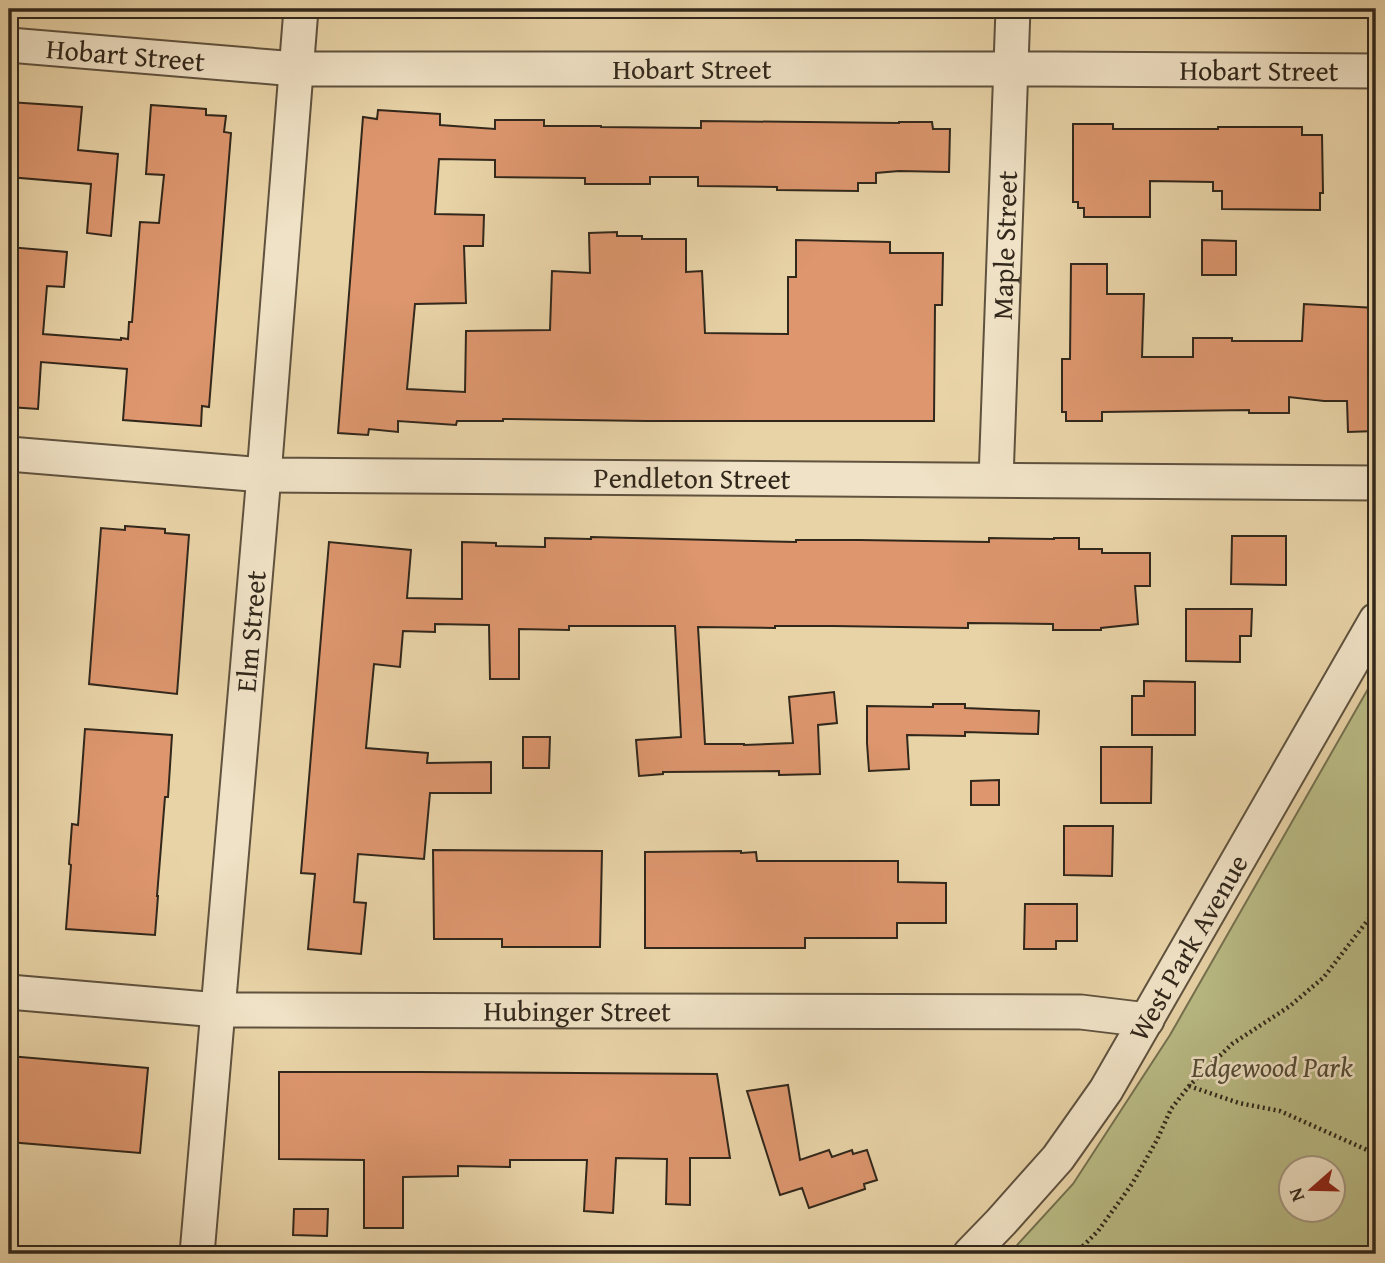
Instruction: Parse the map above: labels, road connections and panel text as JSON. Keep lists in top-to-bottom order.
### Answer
{
  "streets": {
    "street": [
      "Hobart Street",
      "Maple Street",
      "Pendleton Street",
      "Elm Street",
      "West Park Avenue",
      "Hubinger Street"
    ]
  },
  "crossings": [
    ["Hobart Street", "Maple Street"],
    ["Hobart Street", "Elm Street"],
    ["Maple Street", "Pendleton Street"],
    ["Pendleton Street", "Elm Street"],
    ["Elm Street", "Hubinger Street"],
    ["West Park Avenue", "Hubinger Street"]
  ],
  "parks": ["Edgewood Park"],
  "north": "left"
}
